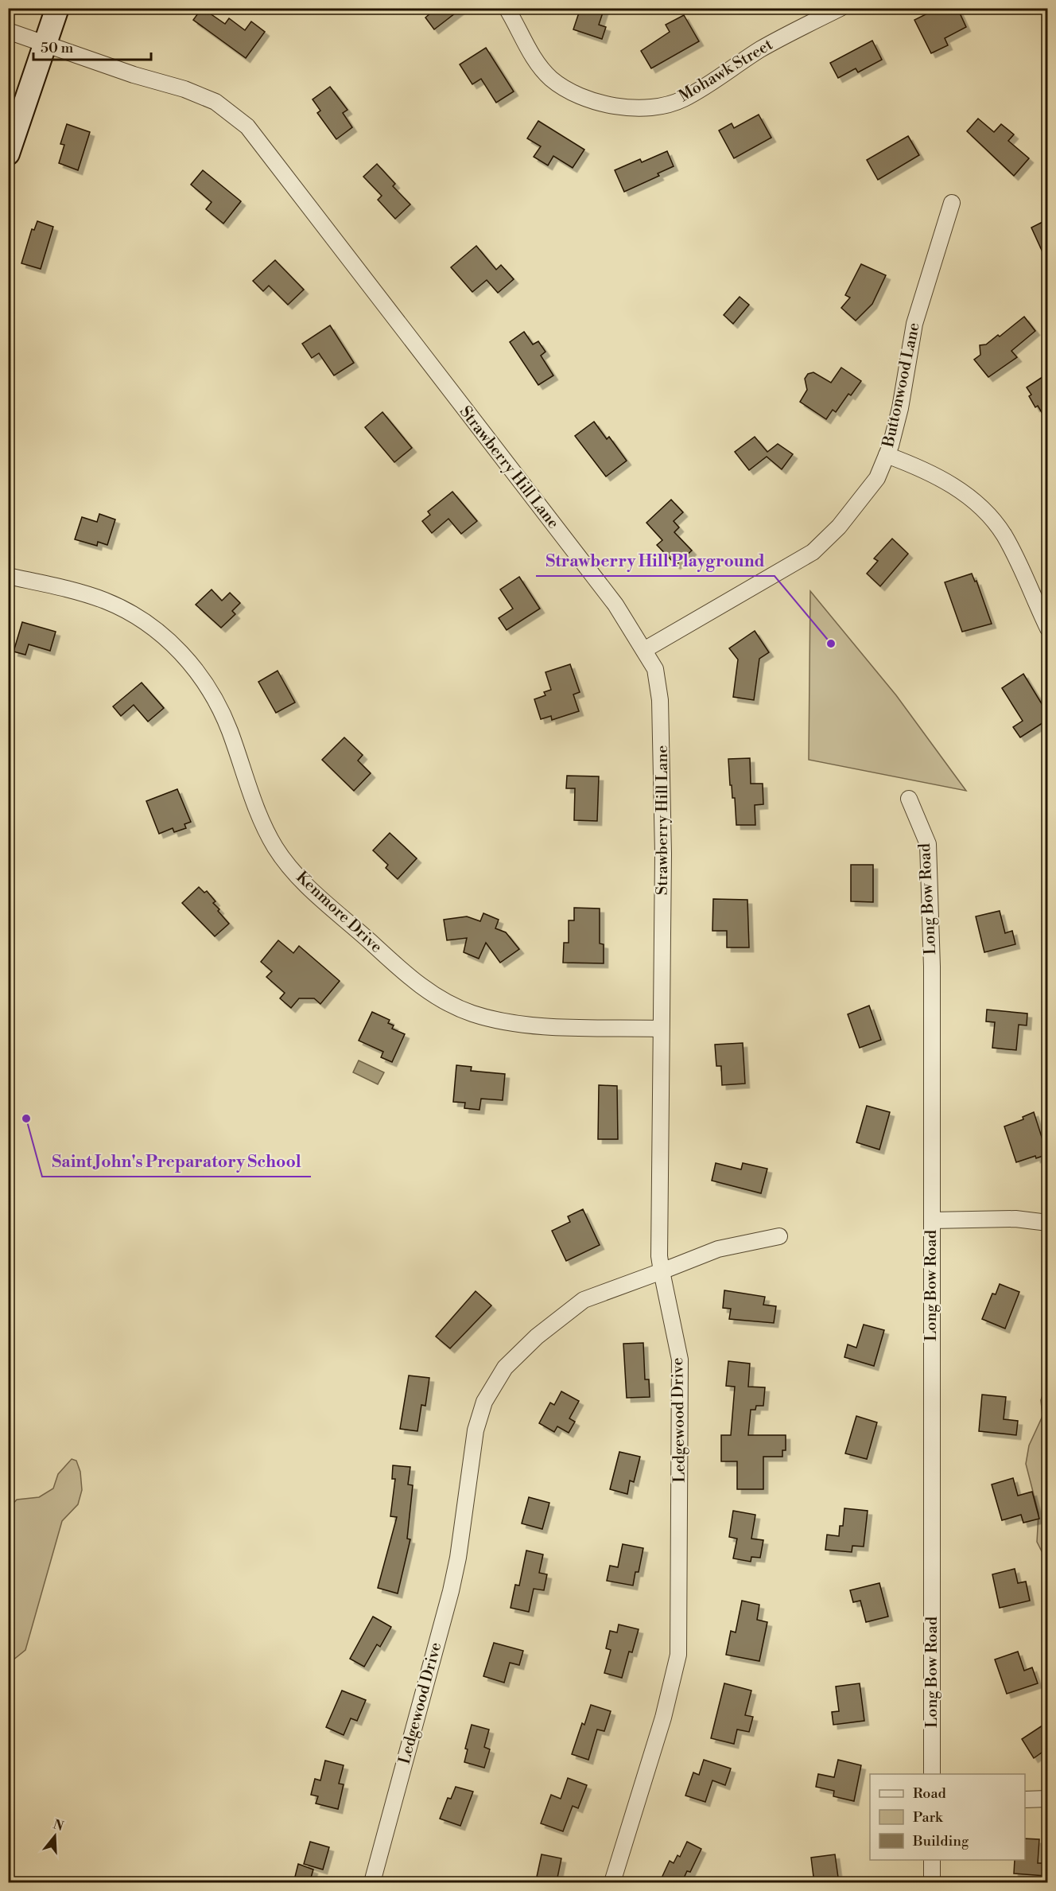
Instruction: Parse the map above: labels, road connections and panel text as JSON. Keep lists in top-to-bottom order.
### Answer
{
  "streets": {
    "street": [
      "Mohawk Street",
      "Buttonwood Lane",
      "Strawberry Hill Lane",
      "Long Bow Road",
      "Kenmore Drive",
      "Ledgewood Drive"
    ]
  },
  "crossings": [
    ["Buttonwood Lane", "Strawberry Hill Lane"],
    ["Strawberry Hill Lane", "Kenmore Drive"],
    ["Strawberry Hill Lane", "Ledgewood Drive"]
  ],
  "places": ["Strawberry Hill Playground", "Saint John's Preparatory School"],
  "legend": ["Road", "Park", "Building"],
  "scale_bar": "50 m",
  "north": "top"
}
